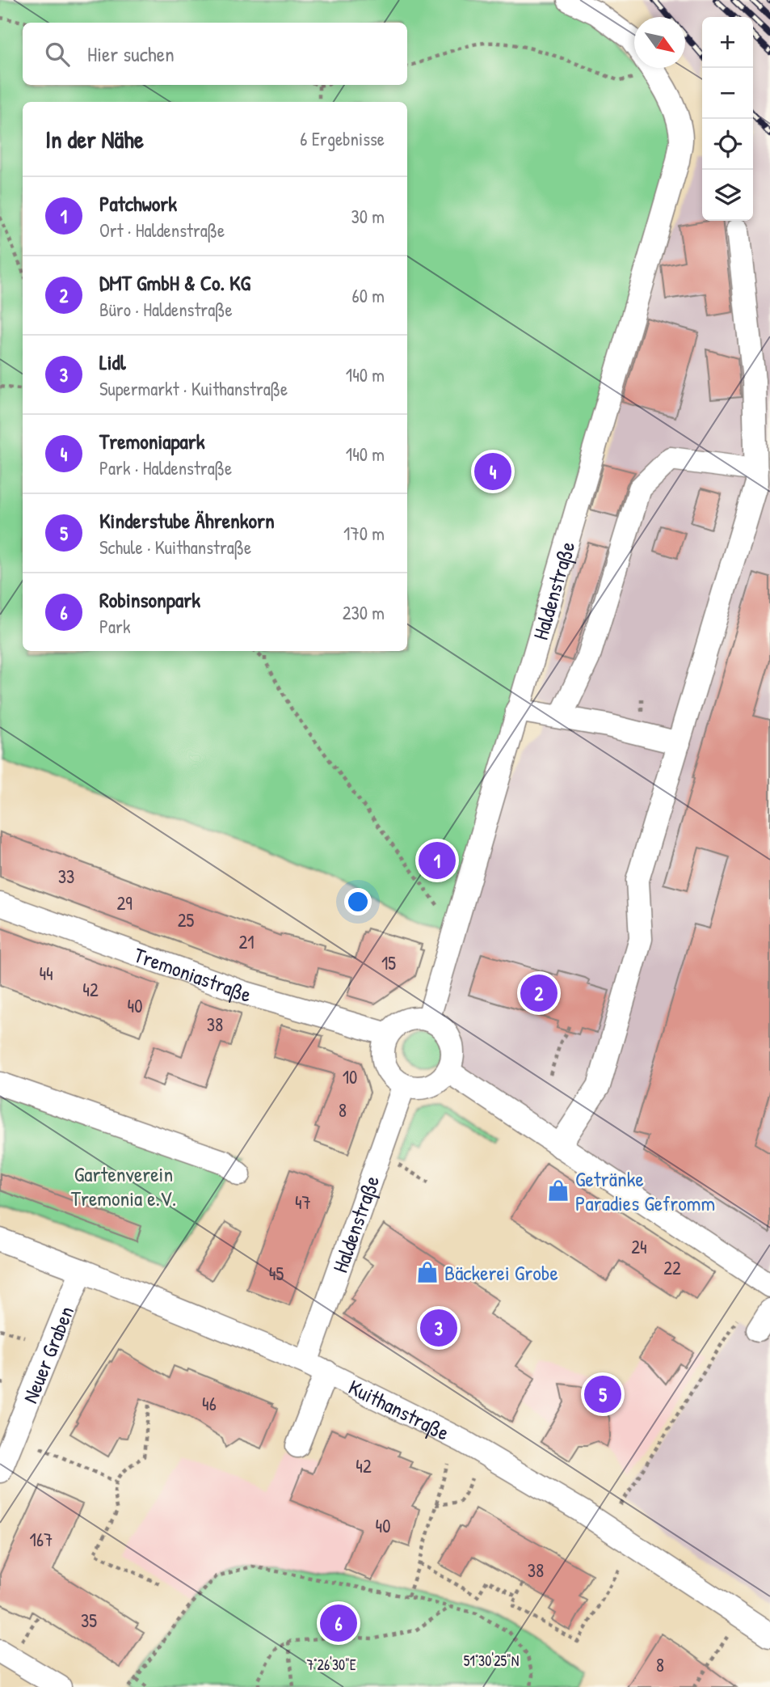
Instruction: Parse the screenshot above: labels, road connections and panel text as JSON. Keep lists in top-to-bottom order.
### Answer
{
  "streets": {
    "street": [
      "Haldenstraße",
      "Tremoniastraße",
      "Neuer Graben",
      "Kuithanstraße"
    ]
  },
  "crossings": [
    ["Haldenstraße", "Tremoniastraße"],
    ["Haldenstraße", "Kuithanstraße"],
    ["Neuer Graben", "Kuithanstraße"]
  ],
  "parks": ["Gartenverein Tremonia e.V."],
  "places": {
    "shop": ["Getränke Paradies Gefromm", "Bäckerei Grobe"]
  },
  "house_numbers": [
    "33",
    "29",
    "25",
    "21",
    "15",
    "44",
    "42",
    "40",
    "38",
    "10",
    "8",
    "47",
    "24",
    "22",
    "45",
    "46",
    "42",
    "40",
    "167",
    "38",
    "35",
    "8"
  ],
  "north": "bottom right",
  "page": {
    "map_buttons": ["+", "−"],
    "search": "Hier suchen",
    "heading": ["In der Nähe", "6 Ergebnisse"],
    "list": [
      {
        "mark": "1",
        "name": "Patchwork",
        "note": "Ort · Haldenstraße",
        "value": "30 m"
      },
      {
        "mark": "2",
        "name": "DMT GmbH & Co. KG",
        "note": "Büro · Haldenstraße",
        "value": "60 m"
      },
      {
        "mark": "3",
        "name": "Lidl",
        "note": "Supermarkt · Kuithanstraße",
        "value": "140 m"
      },
      {
        "mark": "4",
        "name": "Tremoniapark",
        "note": "Park · Haldenstraße",
        "value": "140 m"
      },
      {
        "mark": "5",
        "name": "Kinderstube Ährenkorn",
        "note": "Schule · Kuithanstraße",
        "value": "170 m"
      },
      {
        "mark": "6",
        "name": "Robinsonpark",
        "note": "Park",
        "value": "230 m"
      }
    ],
    "pins": [
      "4",
      "1",
      "2",
      "3",
      "5",
      "6"
    ]
  },
  "coordinates": ["51°30'25\"N", "7°26'30\"E"]
}
